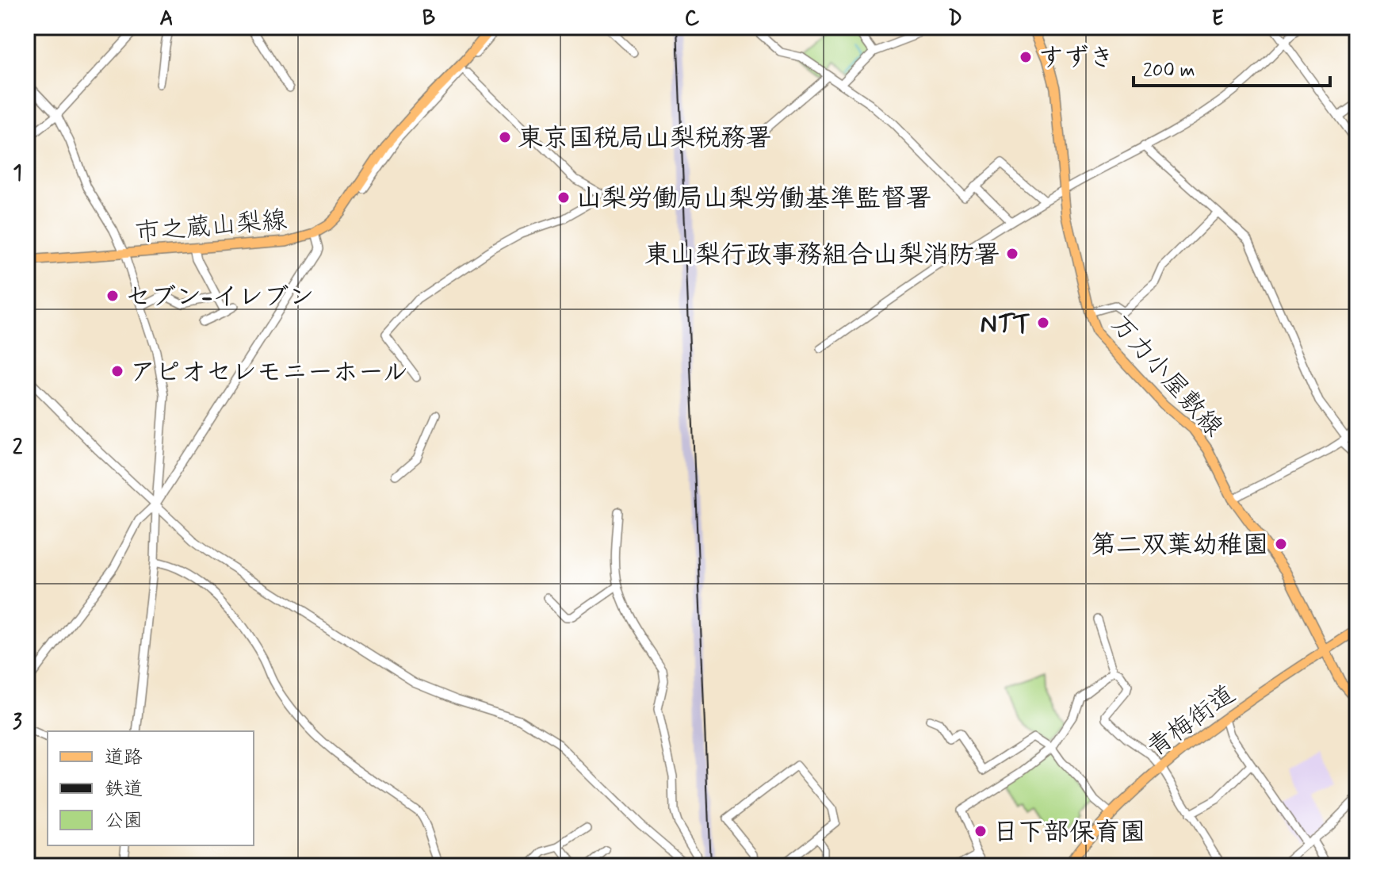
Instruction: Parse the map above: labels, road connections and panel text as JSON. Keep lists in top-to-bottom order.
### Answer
{
  "streets": {
    "main road": ["市之蔵山梨線", "万力小屋敷線", "青梅街道"]
  },
  "crossings": [
    ["万力小屋敷線", "青梅街道"]
  ],
  "places": [
    "すずき",
    "東京国税局山梨税務署",
    "山梨労働局山梨労働基準監督署",
    "東山梨行政事務組合山梨消防署",
    "セブン-イレブン",
    "NTT",
    "アピオセレモニーホール",
    "第二双葉幼稚園",
    "日下部保育園"
  ],
  "legend": ["道路", "鉄道", "公園"],
  "scale_bar": "200 m",
  "grid": {
    "columns": [
      "A",
      "B",
      "C",
      "D",
      "E"
    ],
    "rows": ["1", "2", "3"]
  }
}
